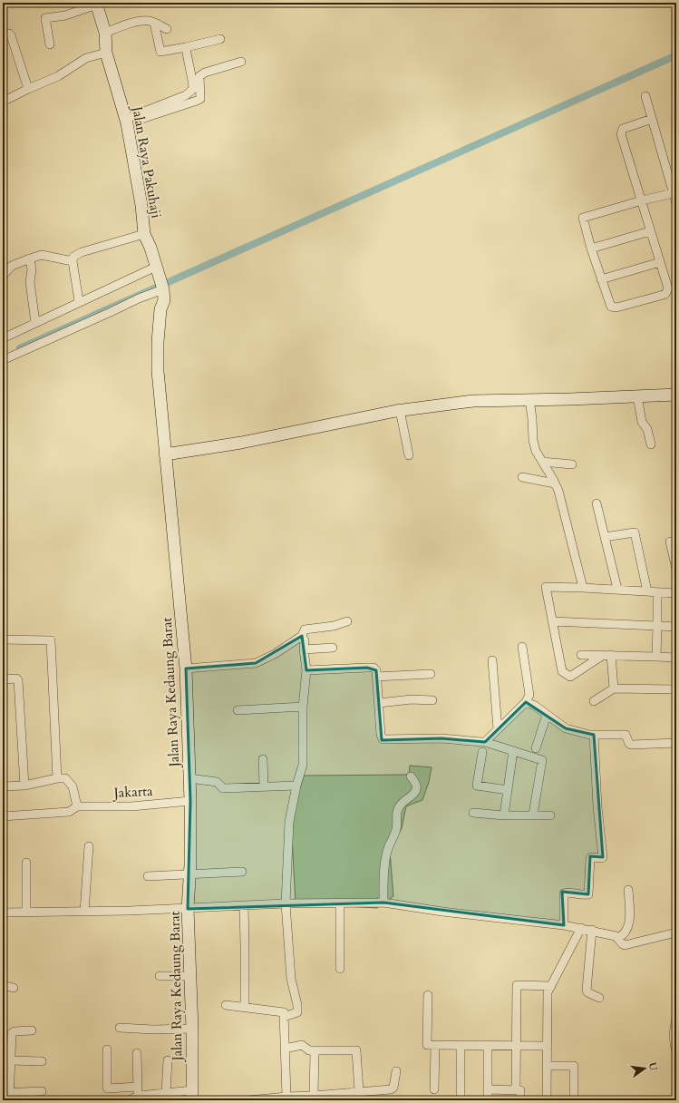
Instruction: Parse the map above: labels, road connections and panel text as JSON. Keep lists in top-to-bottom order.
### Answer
{
  "streets": {
    "street": ["Jalan Raya Pakuhaji", "Jalan Raya Kedaung Barat", "Jakarta"]
  },
  "crossings": [
    ["Jalan Raya Pakuhaji", "Jalan Raya Kedaung Barat"],
    ["Jalan Raya Kedaung Barat", "Jakarta"]
  ],
  "north": "right"
}
